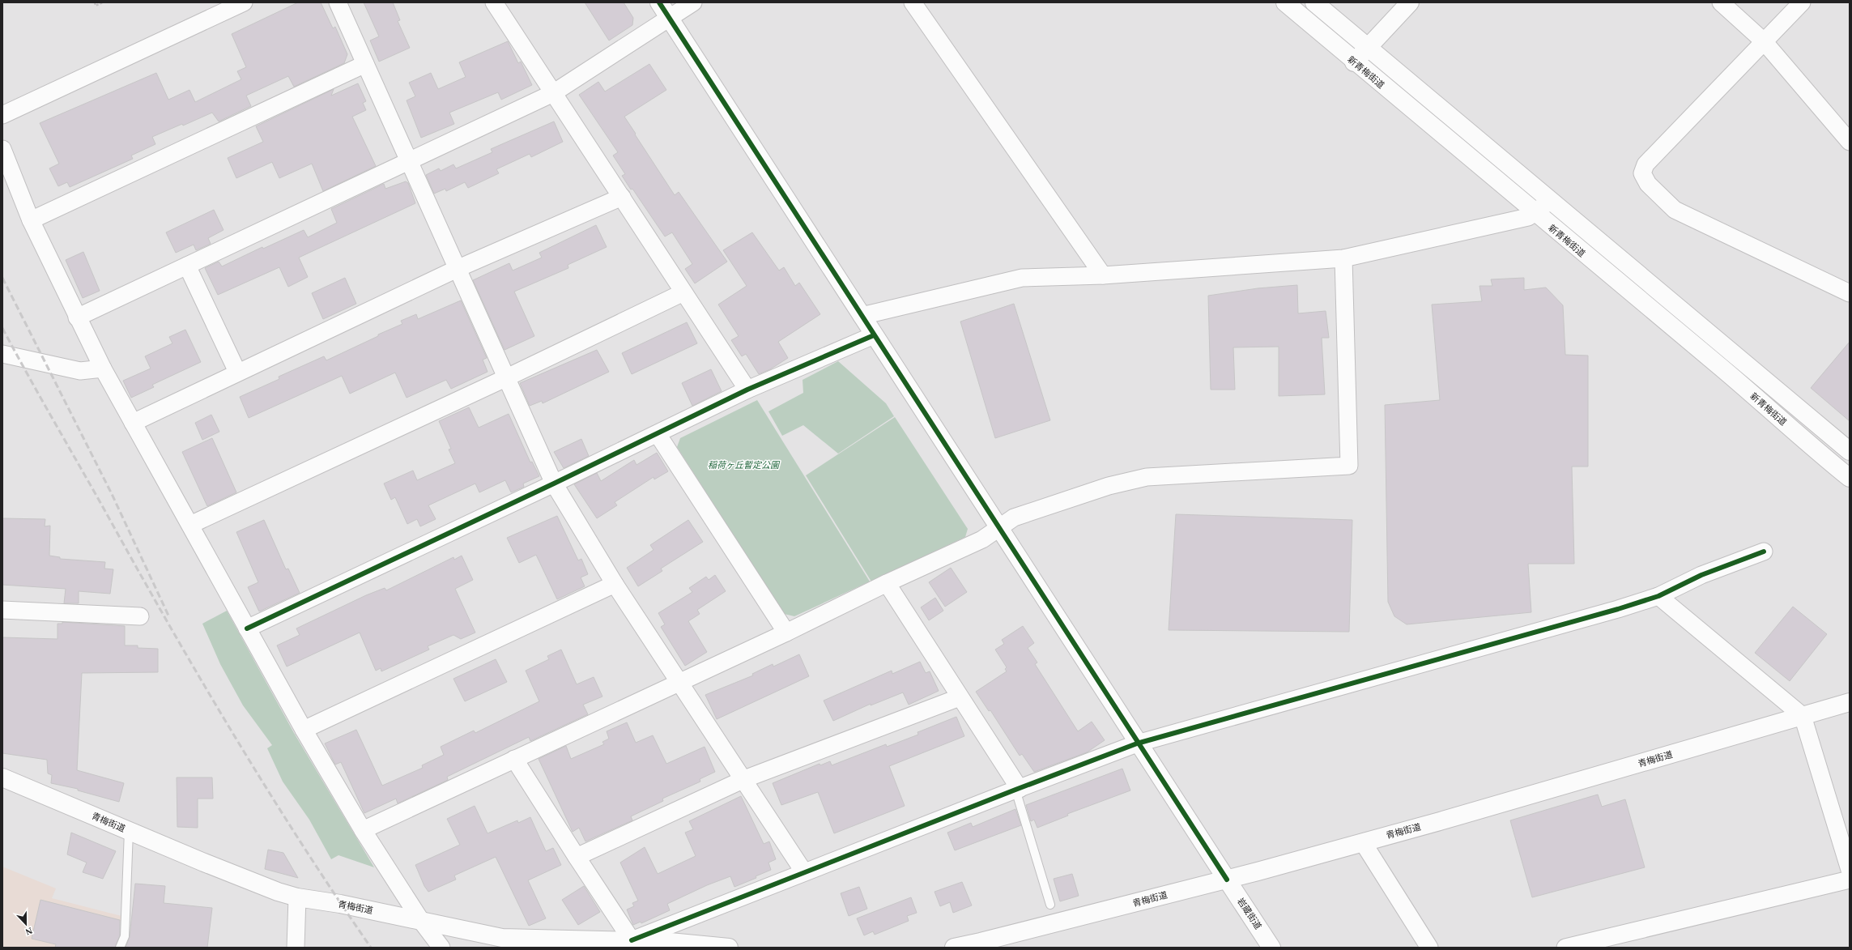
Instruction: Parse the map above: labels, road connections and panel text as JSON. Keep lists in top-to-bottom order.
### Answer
{
  "streets": {
    "main road": ["新青梅街道", "青梅街道", "岩蔵街道"]
  },
  "crossings": [
    ["青梅街道", "岩蔵街道"]
  ],
  "parks": ["稲荷ヶ丘暫定公園"],
  "north": "bottom"
}
